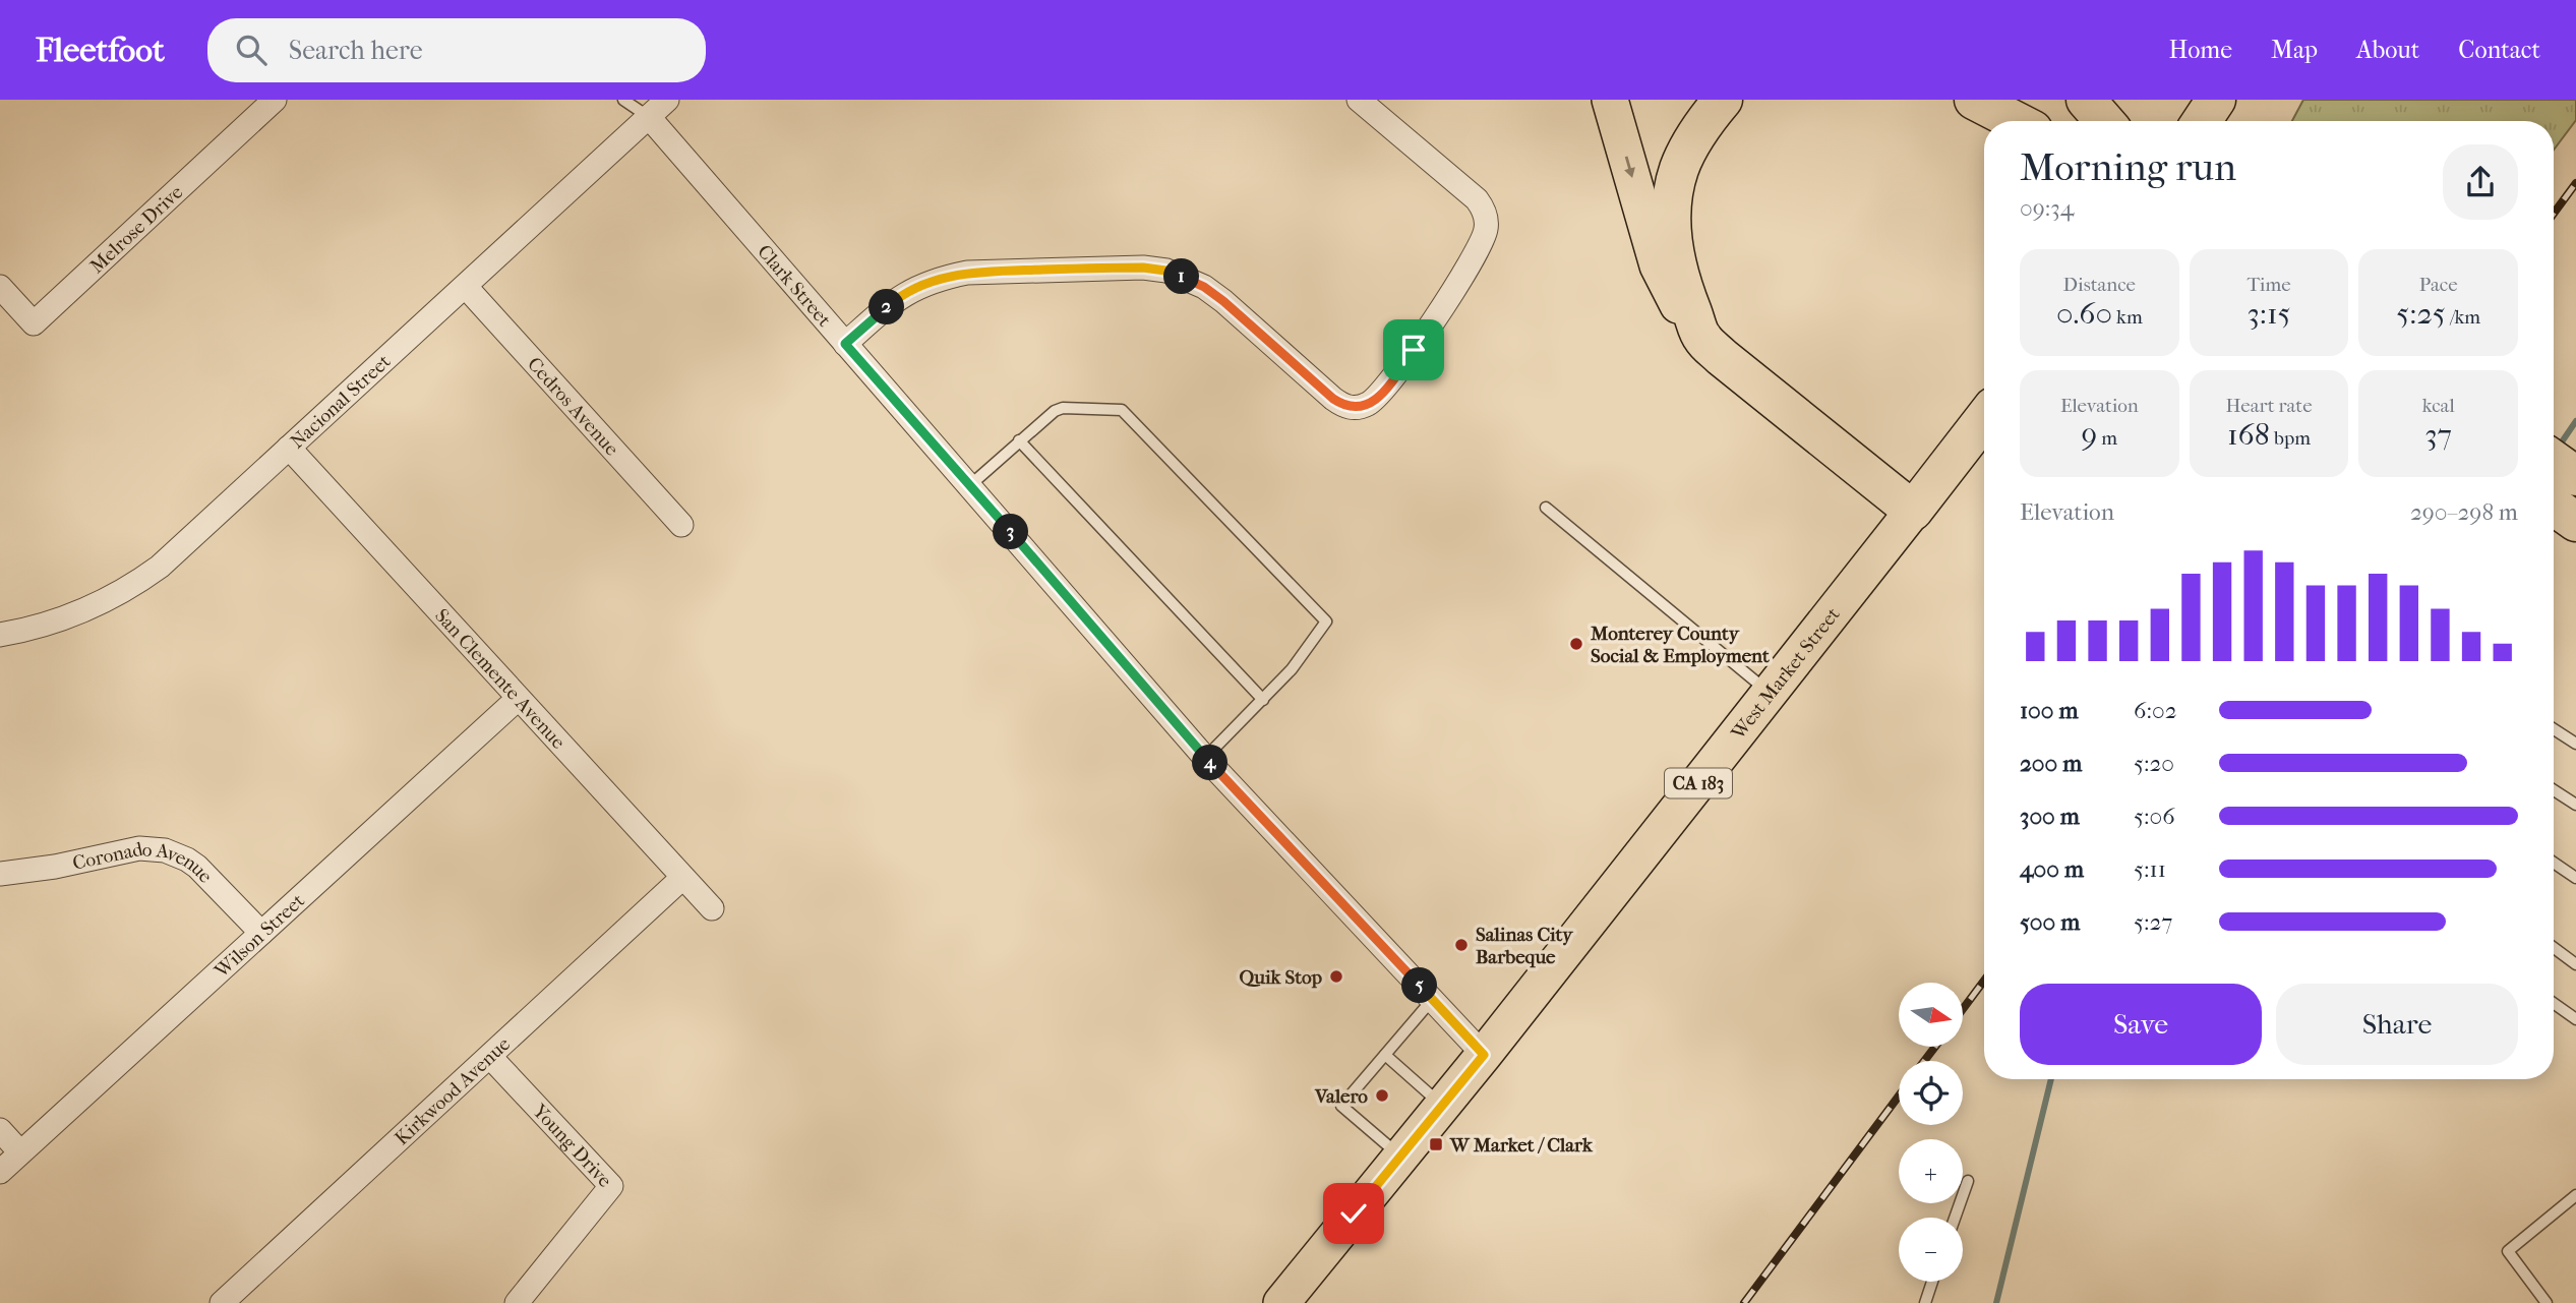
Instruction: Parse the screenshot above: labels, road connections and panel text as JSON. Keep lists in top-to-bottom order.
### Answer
{
  "streets": {
    "highway": ["West Market Street", "CA 183"],
    "street": [
      "Melrose Drive",
      "Clark Street",
      "Nacional Street",
      "Cedros Avenue",
      "San Clemente Avenue",
      "Coronado Avenue",
      "Wilson Street",
      "Kirkwood Avenue",
      "Young Drive"
    ]
  },
  "crossings": [
    ["Clark Street", "Nacional Street"],
    ["Clark Street", "West Market Street"],
    ["Nacional Street", "Cedros Avenue"],
    ["Nacional Street", "San Clemente Avenue"],
    ["San Clemente Avenue", "Wilson Street"],
    ["San Clemente Avenue", "Kirkwood Avenue"],
    ["Coronado Avenue", "Wilson Street"],
    ["Kirkwood Avenue", "Young Drive"]
  ],
  "places": {
    "other": [
      "Monterey County Social & Employment",
      "Salinas City Barbeque",
      "Quik Stop",
      "Valero"
    ],
    "transit": ["W Market / Clark"]
  },
  "north": "right",
  "page": {
    "header": "Fleetfoot",
    "search": "Search here",
    "nav": [
      "Home",
      "Map",
      "About",
      "Contact"
    ],
    "heading": ["Morning run", "09:34"],
    "stats": [
      ["Distance", "0.60 km"],
      ["Time", "3:15"],
      ["Pace", "5:25 /km"],
      ["Elevation", "9 m"],
      ["Heart rate", "168 bpm"],
      ["kcal", "37"]
    ],
    "pins": [
      "1",
      "2",
      "3",
      "4",
      "5"
    ],
    "chart": ["Elevation", "290–298 m"],
    "list": [
      {
        "name": "100 m",
        "note": "6:02"
      },
      {
        "name": "200 m",
        "note": "5:20"
      },
      {
        "name": "300 m",
        "note": "5:06"
      },
      {
        "name": "400 m",
        "note": "5:11"
      },
      {
        "name": "500 m",
        "note": "5:27"
      }
    ],
    "buttons": ["Save", "Share"],
    "map_buttons": ["+", "−"]
  }
}
